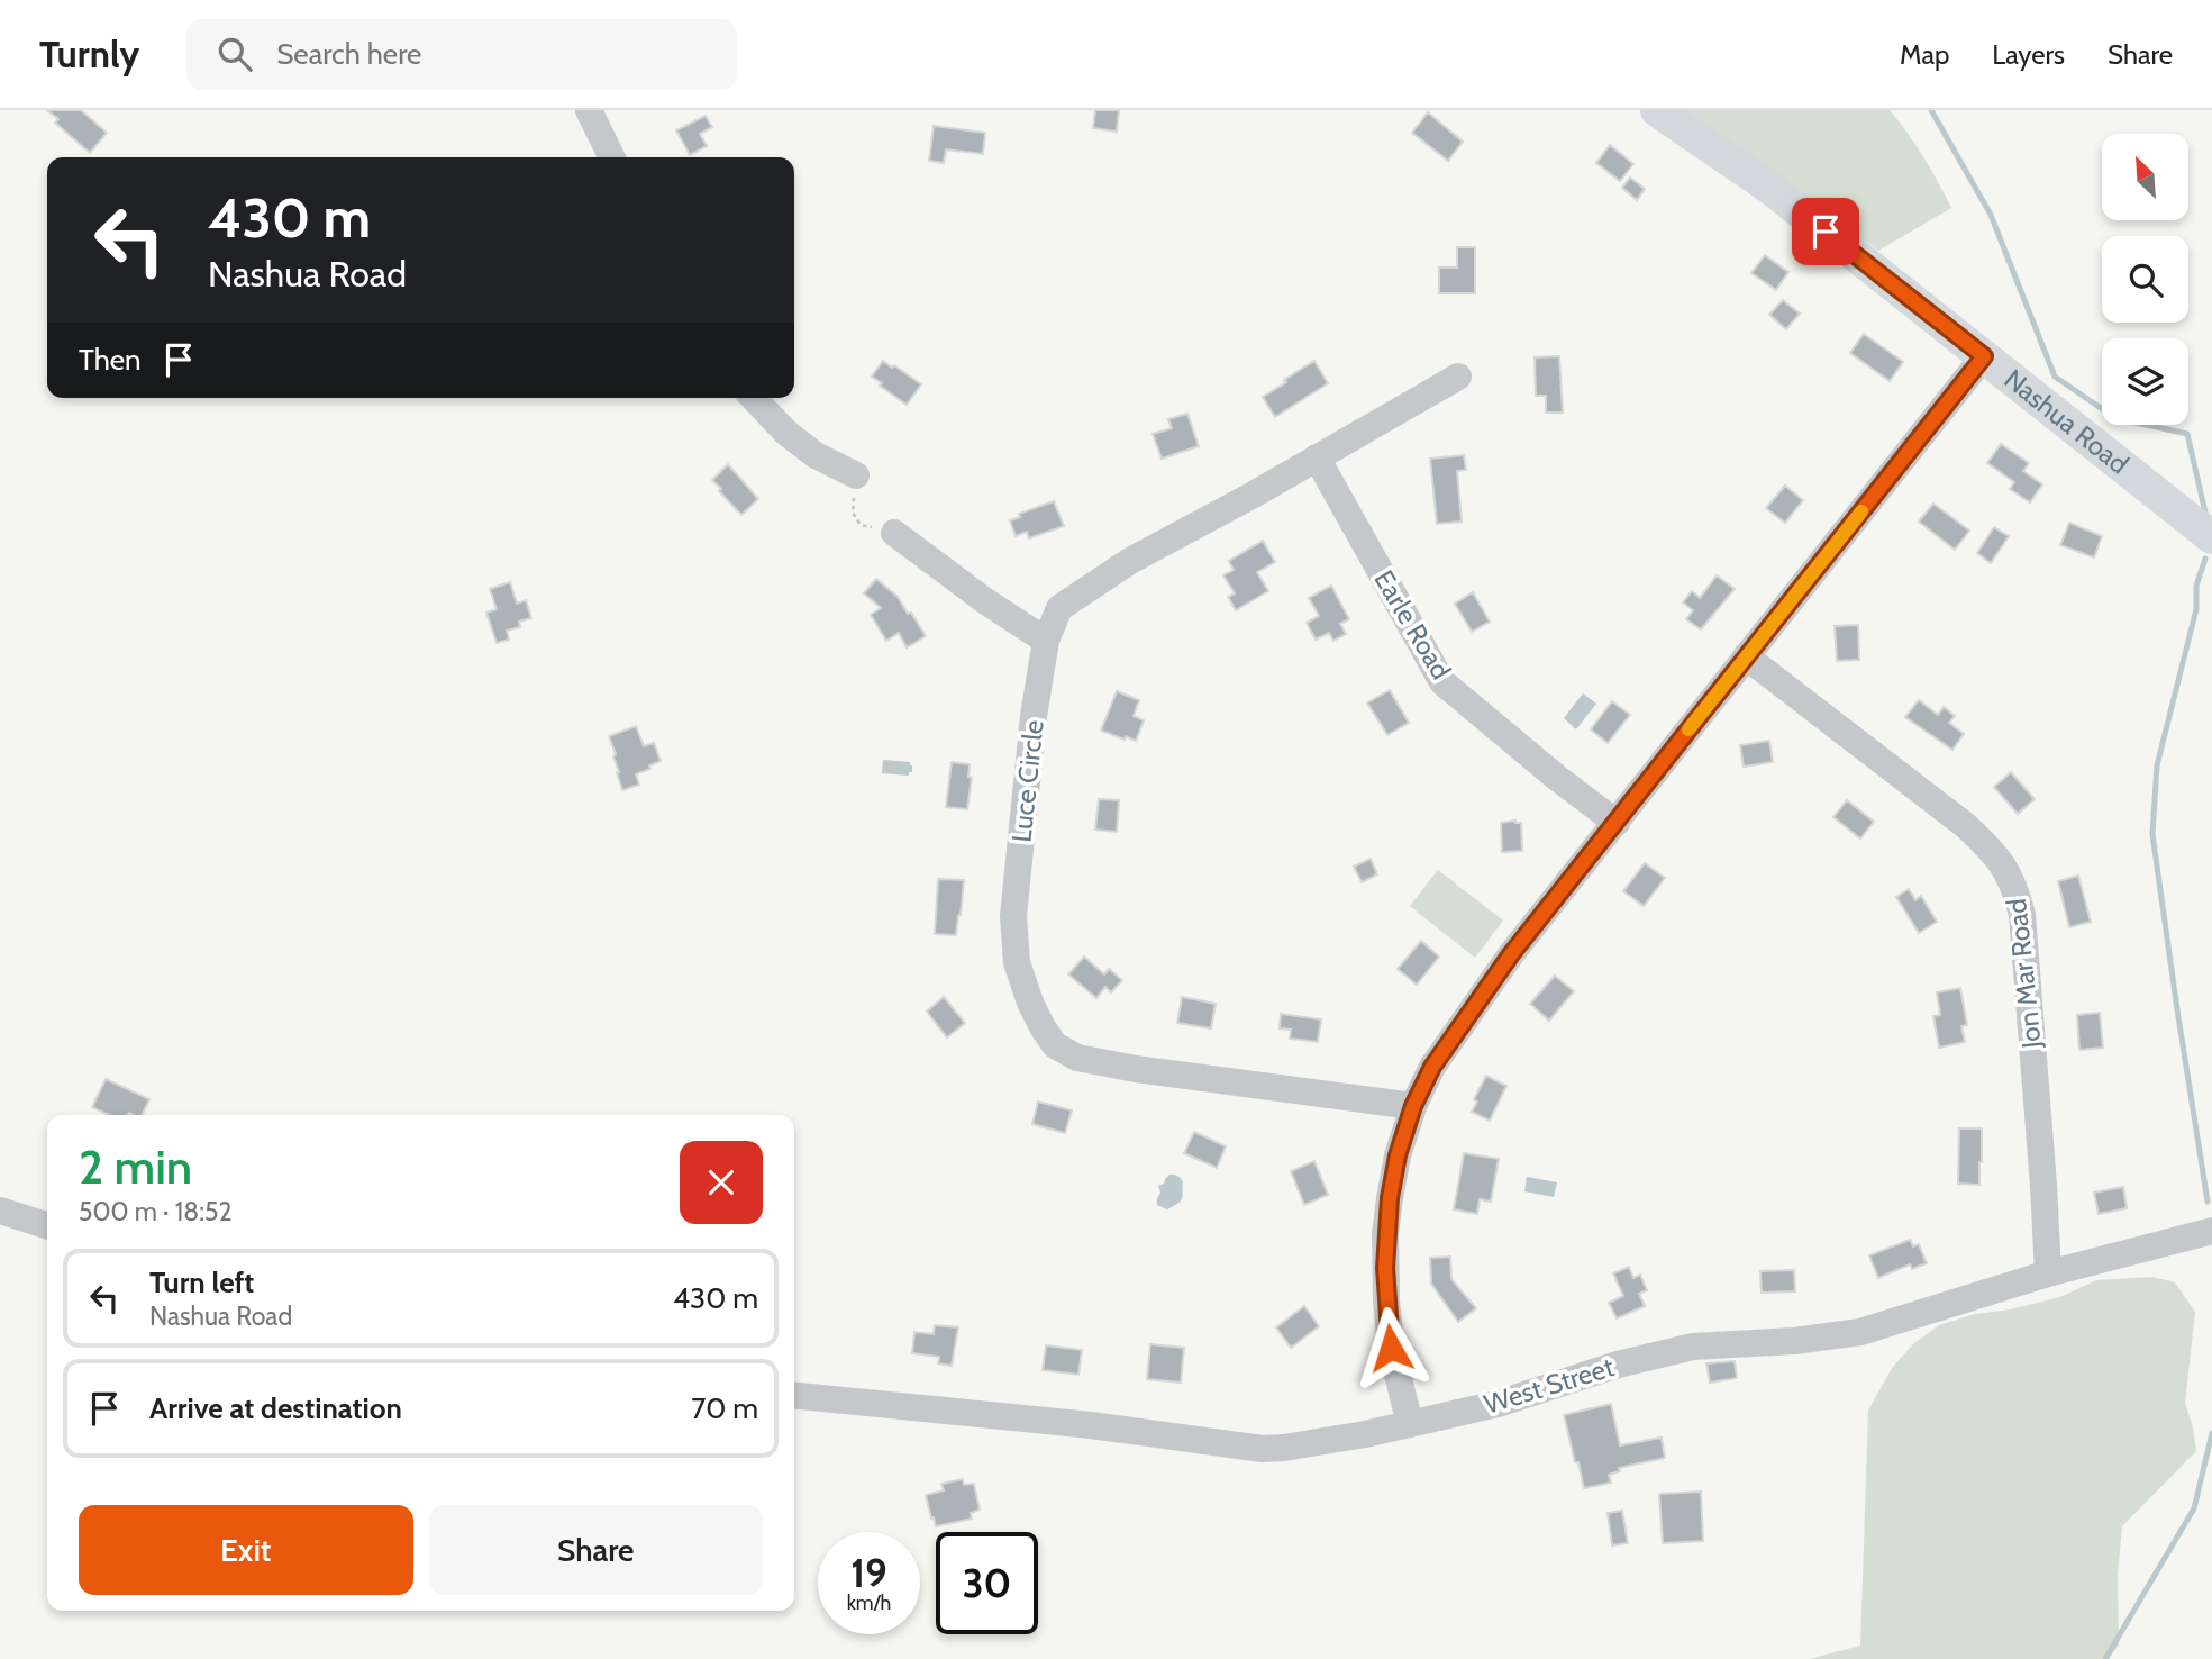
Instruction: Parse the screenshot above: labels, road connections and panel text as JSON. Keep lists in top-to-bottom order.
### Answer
{
  "streets": {
    "main road": ["Nashua Road"],
    "street": [
      "Earle Road",
      "Luce Circle",
      "Jon Mar Road",
      "West Street"
    ]
  },
  "crossings": [
    ["Earle Road", "Luce Circle"],
    ["Jon Mar Road", "West Street"]
  ],
  "north": "top left",
  "page": {
    "header": "Turnly",
    "search": "Search here",
    "nav": ["Map", "Layers", "Share"],
    "turn": ["430 m", "Nashua Road"],
    "then": "Then",
    "heading": ["2 min", "500 m · 18:52"],
    "list": [
      {
        "name": "Turn left",
        "note": "Nashua Road",
        "value": "430 m"
      },
      {
        "name": "Arrive at destination",
        "value": "70 m"
      }
    ],
    "buttons": ["Exit", "Share"],
    "speed": "19 km/h",
    "limit": "30"
  }
}
